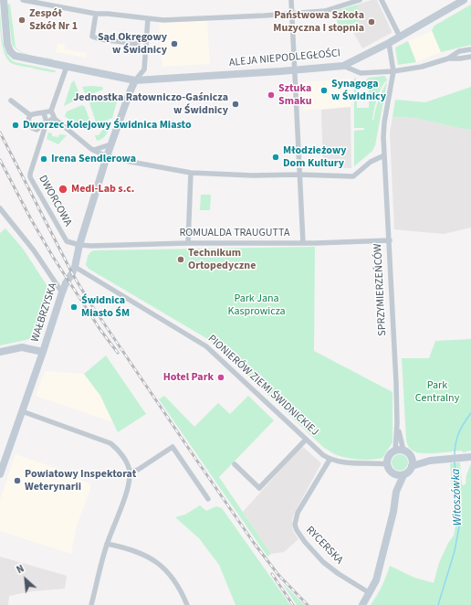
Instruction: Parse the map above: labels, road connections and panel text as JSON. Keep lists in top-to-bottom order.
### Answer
{
  "streets": {
    "main road": ["ALEJA NIEPODLEGŁOŚCI", "WAŁBRZYSKA"],
    "street": [
      "DWORCOWA",
      "ROMUALDA TRAUGUTTA",
      "SPRZYMIERZEŃCÓW",
      "PIONIERÓW ZIEMI ŚWIDNICKIEJ",
      "RYCERSKA"
    ]
  },
  "crossings": [
    ["ALEJA NIEPODLEGŁOŚCI", "WAŁBRZYSKA"],
    ["DWORCOWA", "ROMUALDA TRAUGUTTA"],
    ["DWORCOWA", "WAŁBRZYSKA"],
    ["ROMUALDA TRAUGUTTA", "SPRZYMIERZEŃCÓW"],
    ["ROMUALDA TRAUGUTTA", "WAŁBRZYSKA"],
    ["SPRZYMIERZEŃCÓW", "PIONIERÓW ZIEMI ŚWIDNICKIEJ"],
    ["WAŁBRZYSKA", "PIONIERÓW ZIEMI ŚWIDNICKIEJ"],
    ["PIONIERÓW ZIEMI ŚWIDNICKIEJ", "RYCERSKA"]
  ],
  "water": ["Witoszówka"],
  "parks": ["Park Jana Kasprowicza", "Park Centralny"],
  "places": [
    "Zespół Szkół Nr 1",
    "Państwowa Szkoła Muzyczna I stopnia",
    "Sąd Okręgowy w Świdnicy",
    "Synagoga w Świdnicy",
    "Sztuka Smaku",
    "Jednostka Ratowniczo-Gaśnicza w Świdnicy",
    "Dworzec Kolejowy Świdnica Miasto",
    "Młodzieżowy Dom Kultury",
    "Irena Sendlerowa",
    "Medi-Lab s.c.",
    "Technikum Ortopedyczne",
    "Świdnica Miasto ŚM",
    "Hotel Park",
    "Powiatowy Inspektorat Weterynarii"
  ],
  "north": "top left"
}
